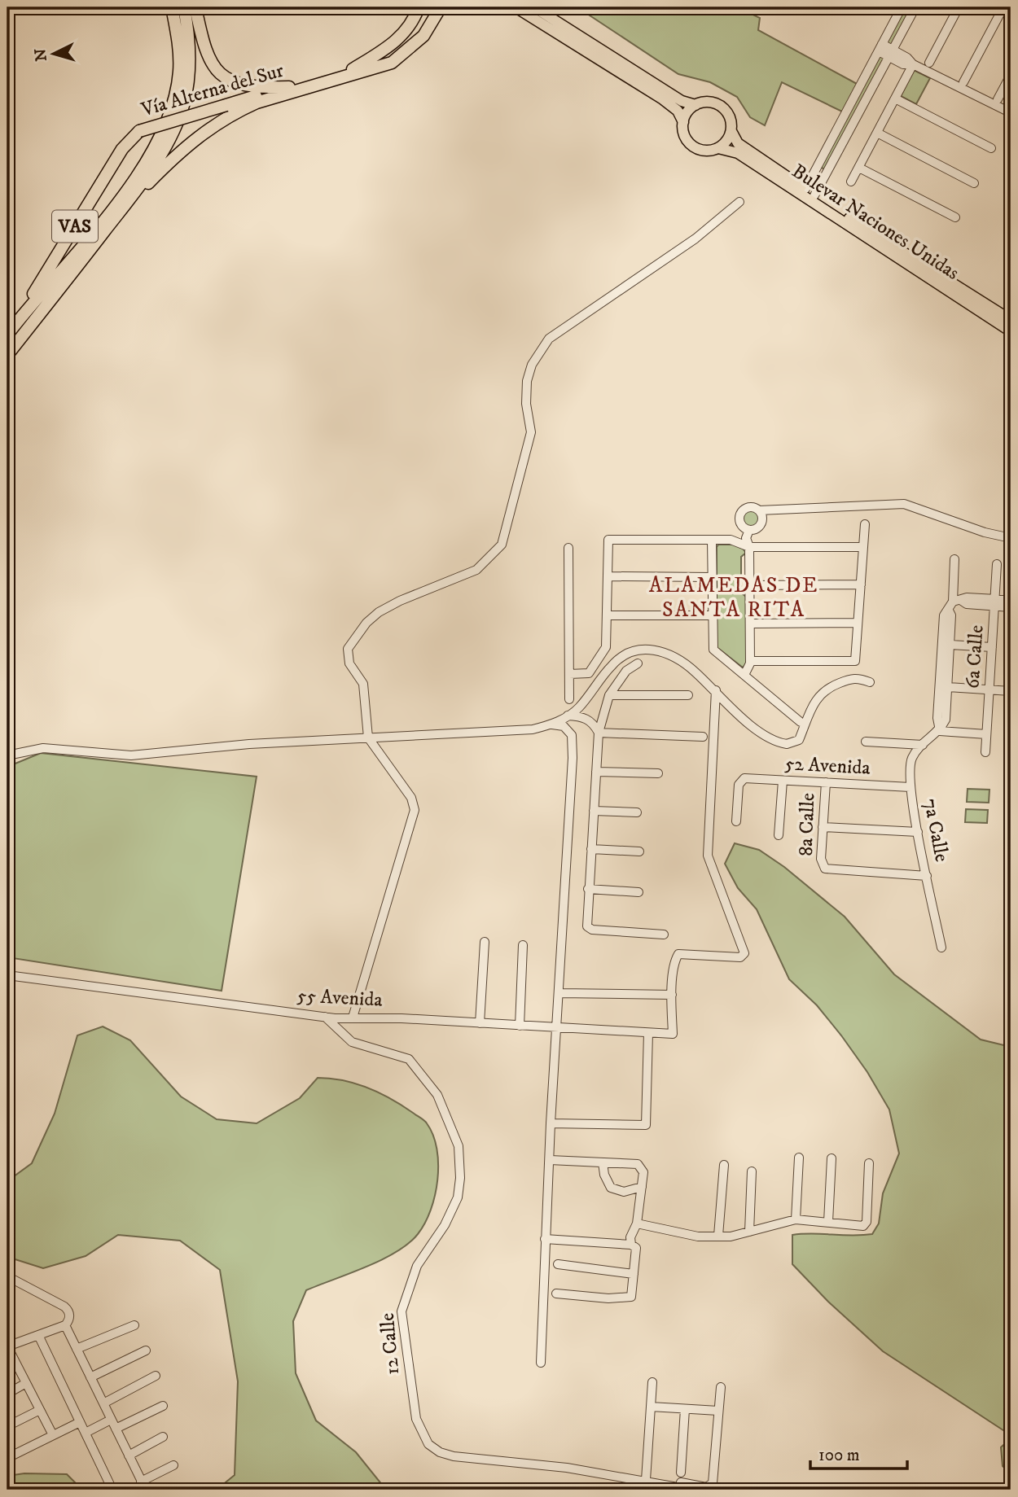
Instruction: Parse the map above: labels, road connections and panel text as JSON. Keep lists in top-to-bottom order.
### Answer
{
  "streets": {
    "highway": ["Vía Alterna del Sur", "VAS"],
    "main road": ["Bulevar Naciones Unidas"],
    "street": [
      "6a Calle",
      "52 Avenida",
      "8a Calle",
      "7a Calle",
      "55 Avenida",
      "12 Calle"
    ]
  },
  "crossings": [
    ["52 Avenida", "8a Calle"],
    ["52 Avenida", "7a Calle"],
    ["8a Calle", "7a Calle"],
    ["55 Avenida", "12 Calle"]
  ],
  "districts": ["ALAMEDAS DE SANTA RITA"],
  "scale_bar": "100 m",
  "north": "left"
}
